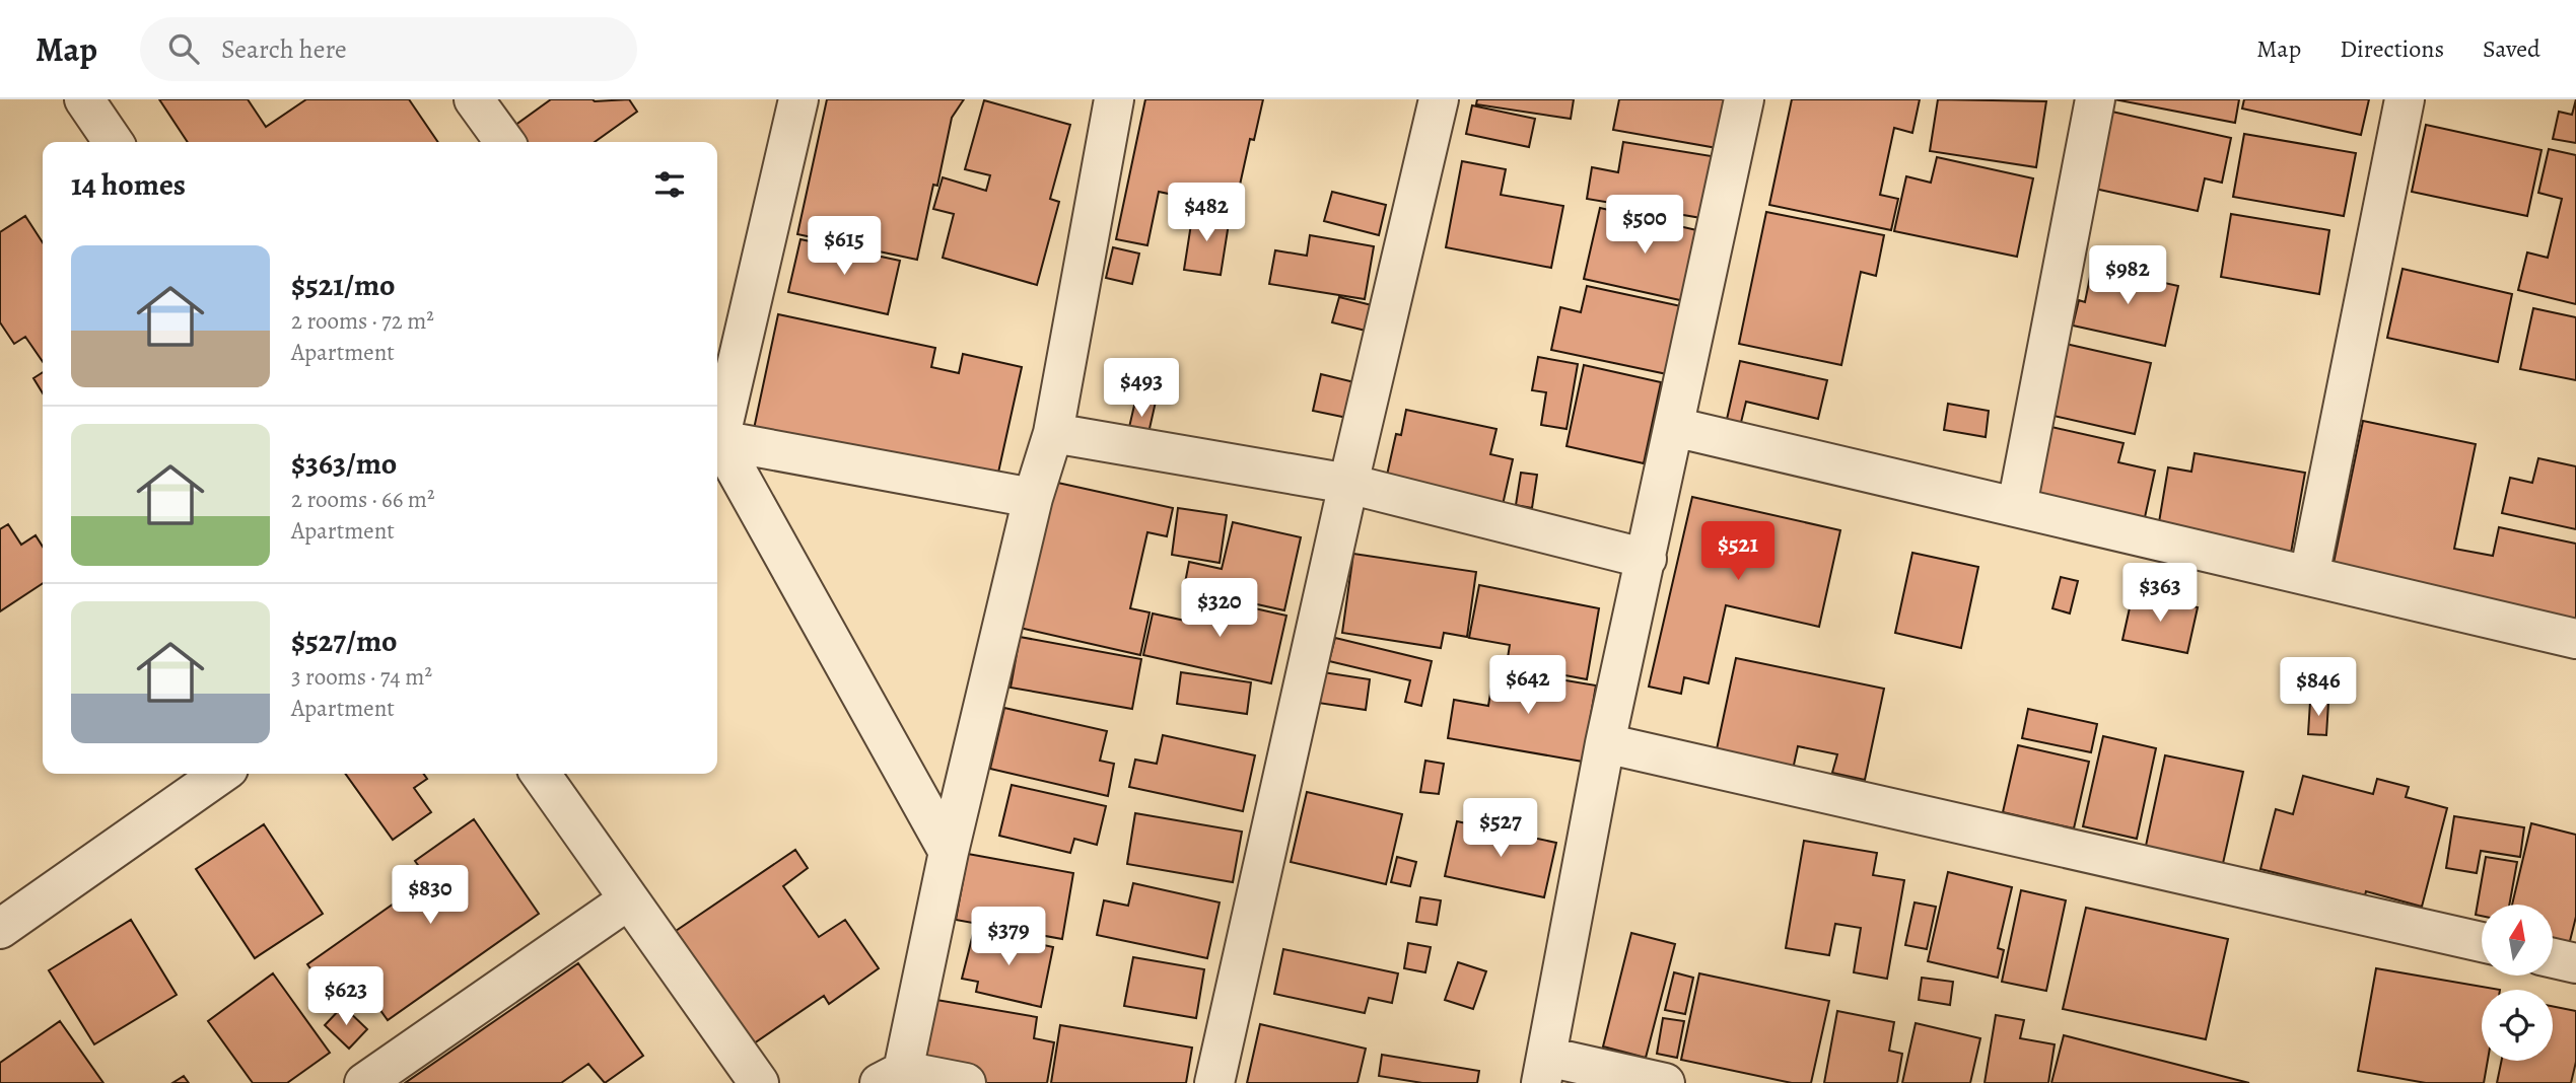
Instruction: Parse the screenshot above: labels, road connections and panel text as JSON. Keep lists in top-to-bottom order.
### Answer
{
  "north": "top",
  "page": {
    "header": "Map",
    "search": "Search here",
    "nav": ["Map", "Directions", "Saved"],
    "heading": "14 homes",
    "price": [
      "$482",
      "$500",
      "$615",
      "$982",
      "$493",
      "$521",
      "$363",
      "$320",
      "$642",
      "$846",
      "$527",
      "$830",
      "$379",
      "$623"
    ],
    "list": [
      {
        "name": "$521/mo",
        "note": "2 rooms · 72 m² · Apartment"
      },
      {
        "name": "$363/mo",
        "note": "2 rooms · 66 m² · Apartment"
      },
      {
        "name": "$527/mo",
        "note": "3 rooms · 74 m² · Apartment"
      }
    ]
  }
}
